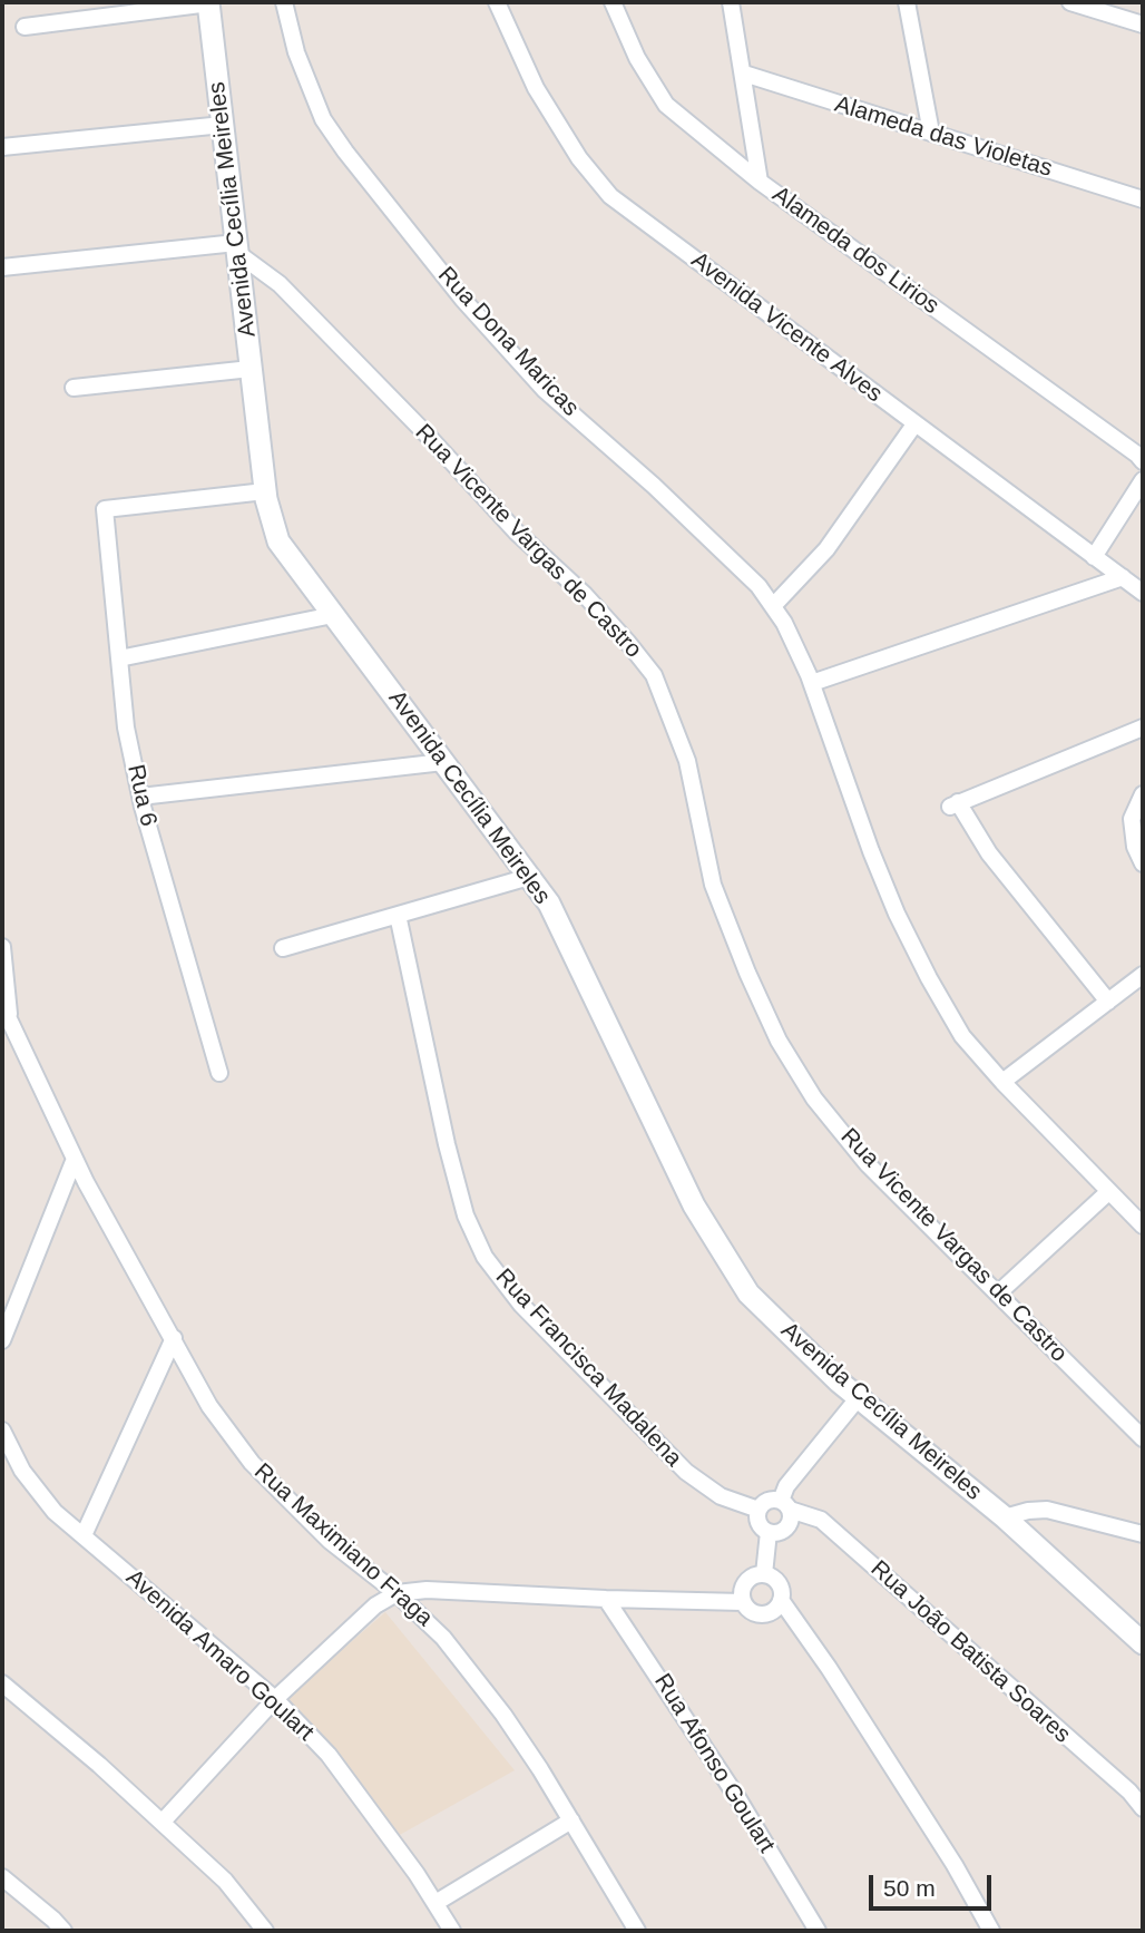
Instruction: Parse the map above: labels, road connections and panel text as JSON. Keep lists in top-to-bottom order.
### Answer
{
  "streets": {
    "street": [
      "Alameda das Violetas",
      "Avenida Cecília Meireles",
      "Alameda dos Lirios",
      "Avenida Vicente Alves",
      "Rua Dona Maricas",
      "Rua Vicente Vargas de Castro",
      "Rua 6",
      "Rua Francisca Madalena",
      "Rua Maximiano Fraga",
      "Rua João Batista Soares",
      "Avenida Amaro Goulart",
      "Rua Afonso Goulart"
    ]
  },
  "crossings": [
    ["Avenida Cecília Meireles", "Rua Vicente Vargas de Castro"],
    ["Avenida Cecília Meireles", "Rua 6"],
    ["Rua Francisca Madalena", "Rua João Batista Soares"]
  ],
  "scale_bar": "50 m"
}
